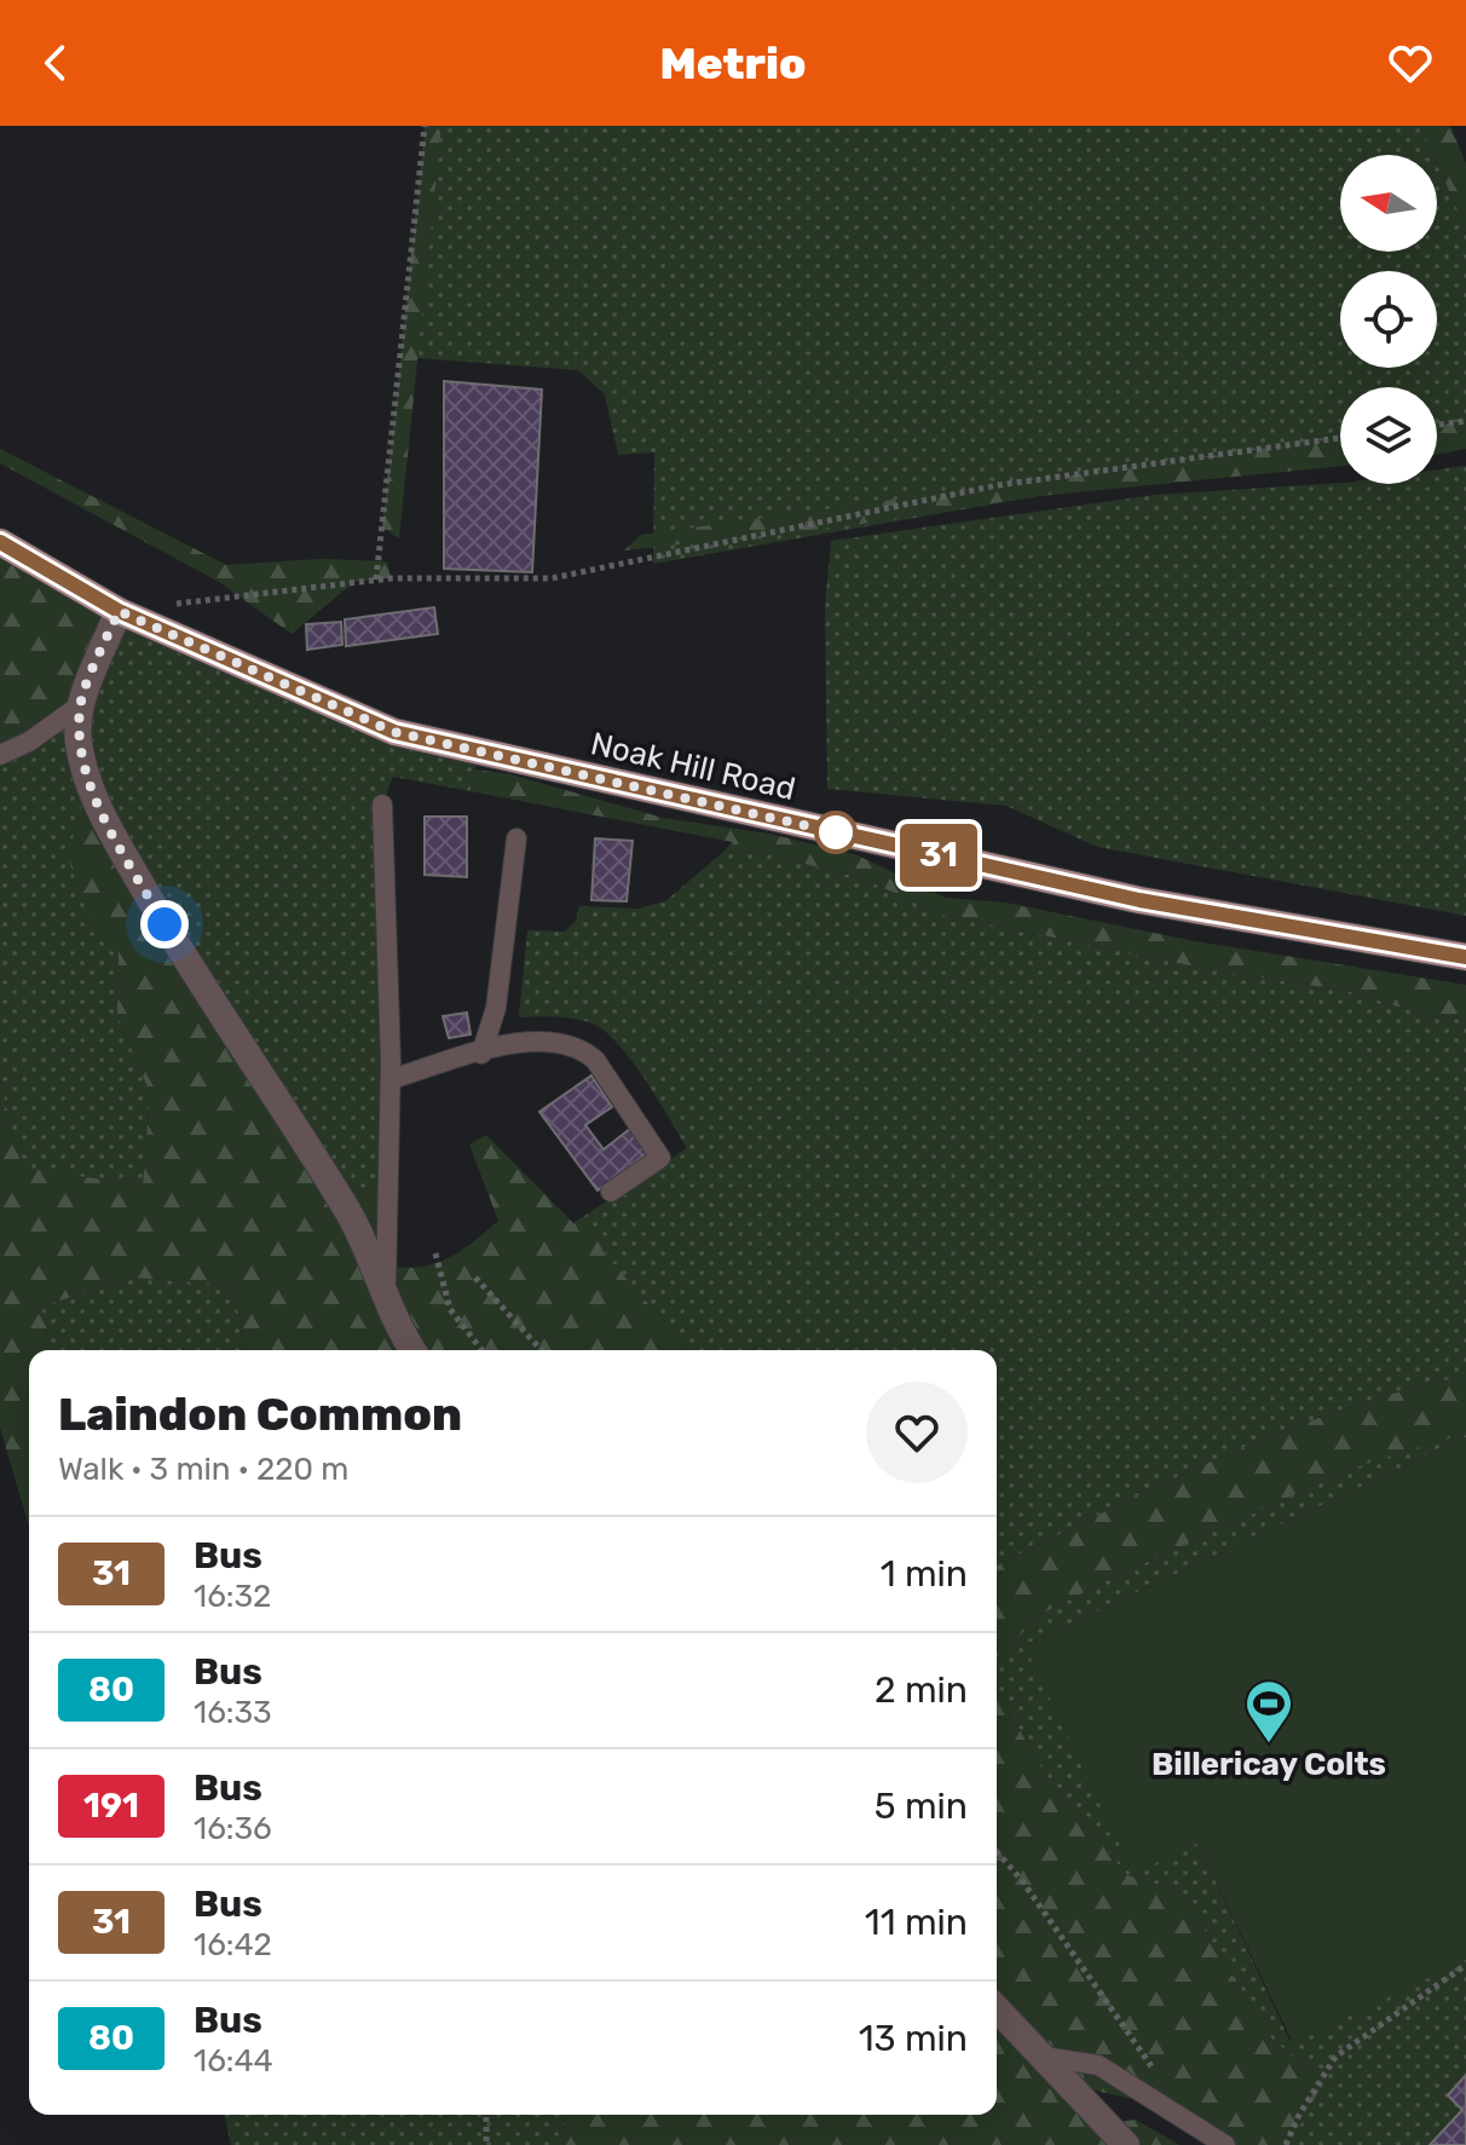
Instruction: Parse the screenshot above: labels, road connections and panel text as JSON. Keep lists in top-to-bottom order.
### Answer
{
  "streets": {
    "main road": ["Noak Hill Road"]
  },
  "places": {
    "sports": ["Billericay Colts"]
  },
  "lines": ["bus line 31"],
  "north": "left",
  "page": {
    "header": "Metrio",
    "on_map": "31",
    "heading": ["Laindon Common", "Walk · 3 min · 220 m"],
    "list": [
      {
        "mark": "31",
        "name": "Bus",
        "note": "16:32",
        "value": "1 min"
      },
      {
        "mark": "80",
        "name": "Bus",
        "note": "16:33",
        "value": "2 min"
      },
      {
        "mark": "191",
        "name": "Bus",
        "note": "16:36",
        "value": "5 min"
      },
      {
        "mark": "31",
        "name": "Bus",
        "note": "16:42",
        "value": "11 min"
      },
      {
        "mark": "80",
        "name": "Bus",
        "note": "16:44",
        "value": "13 min"
      }
    ]
  }
}
